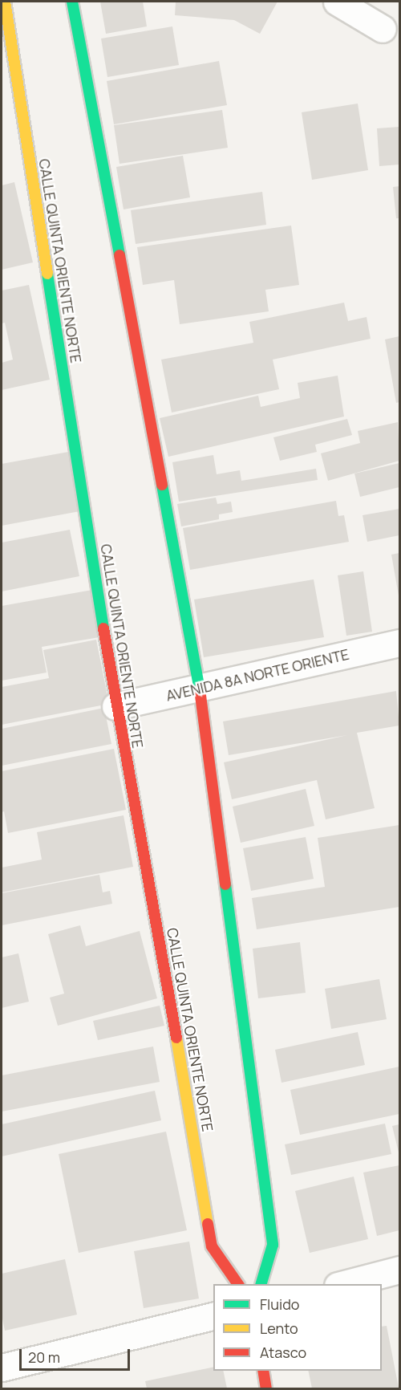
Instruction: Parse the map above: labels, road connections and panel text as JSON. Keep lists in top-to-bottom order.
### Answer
{
  "streets": {
    "street": ["CALLE QUINTA ORIENTE NORTE", "AVENIDA 8A NORTE ORIENTE"]
  },
  "crossings": [
    ["CALLE QUINTA ORIENTE NORTE", "AVENIDA 8A NORTE ORIENTE"]
  ],
  "legend": ["Fluido", "Lento", "Atasco"],
  "scale_bar": "20 m"
}
